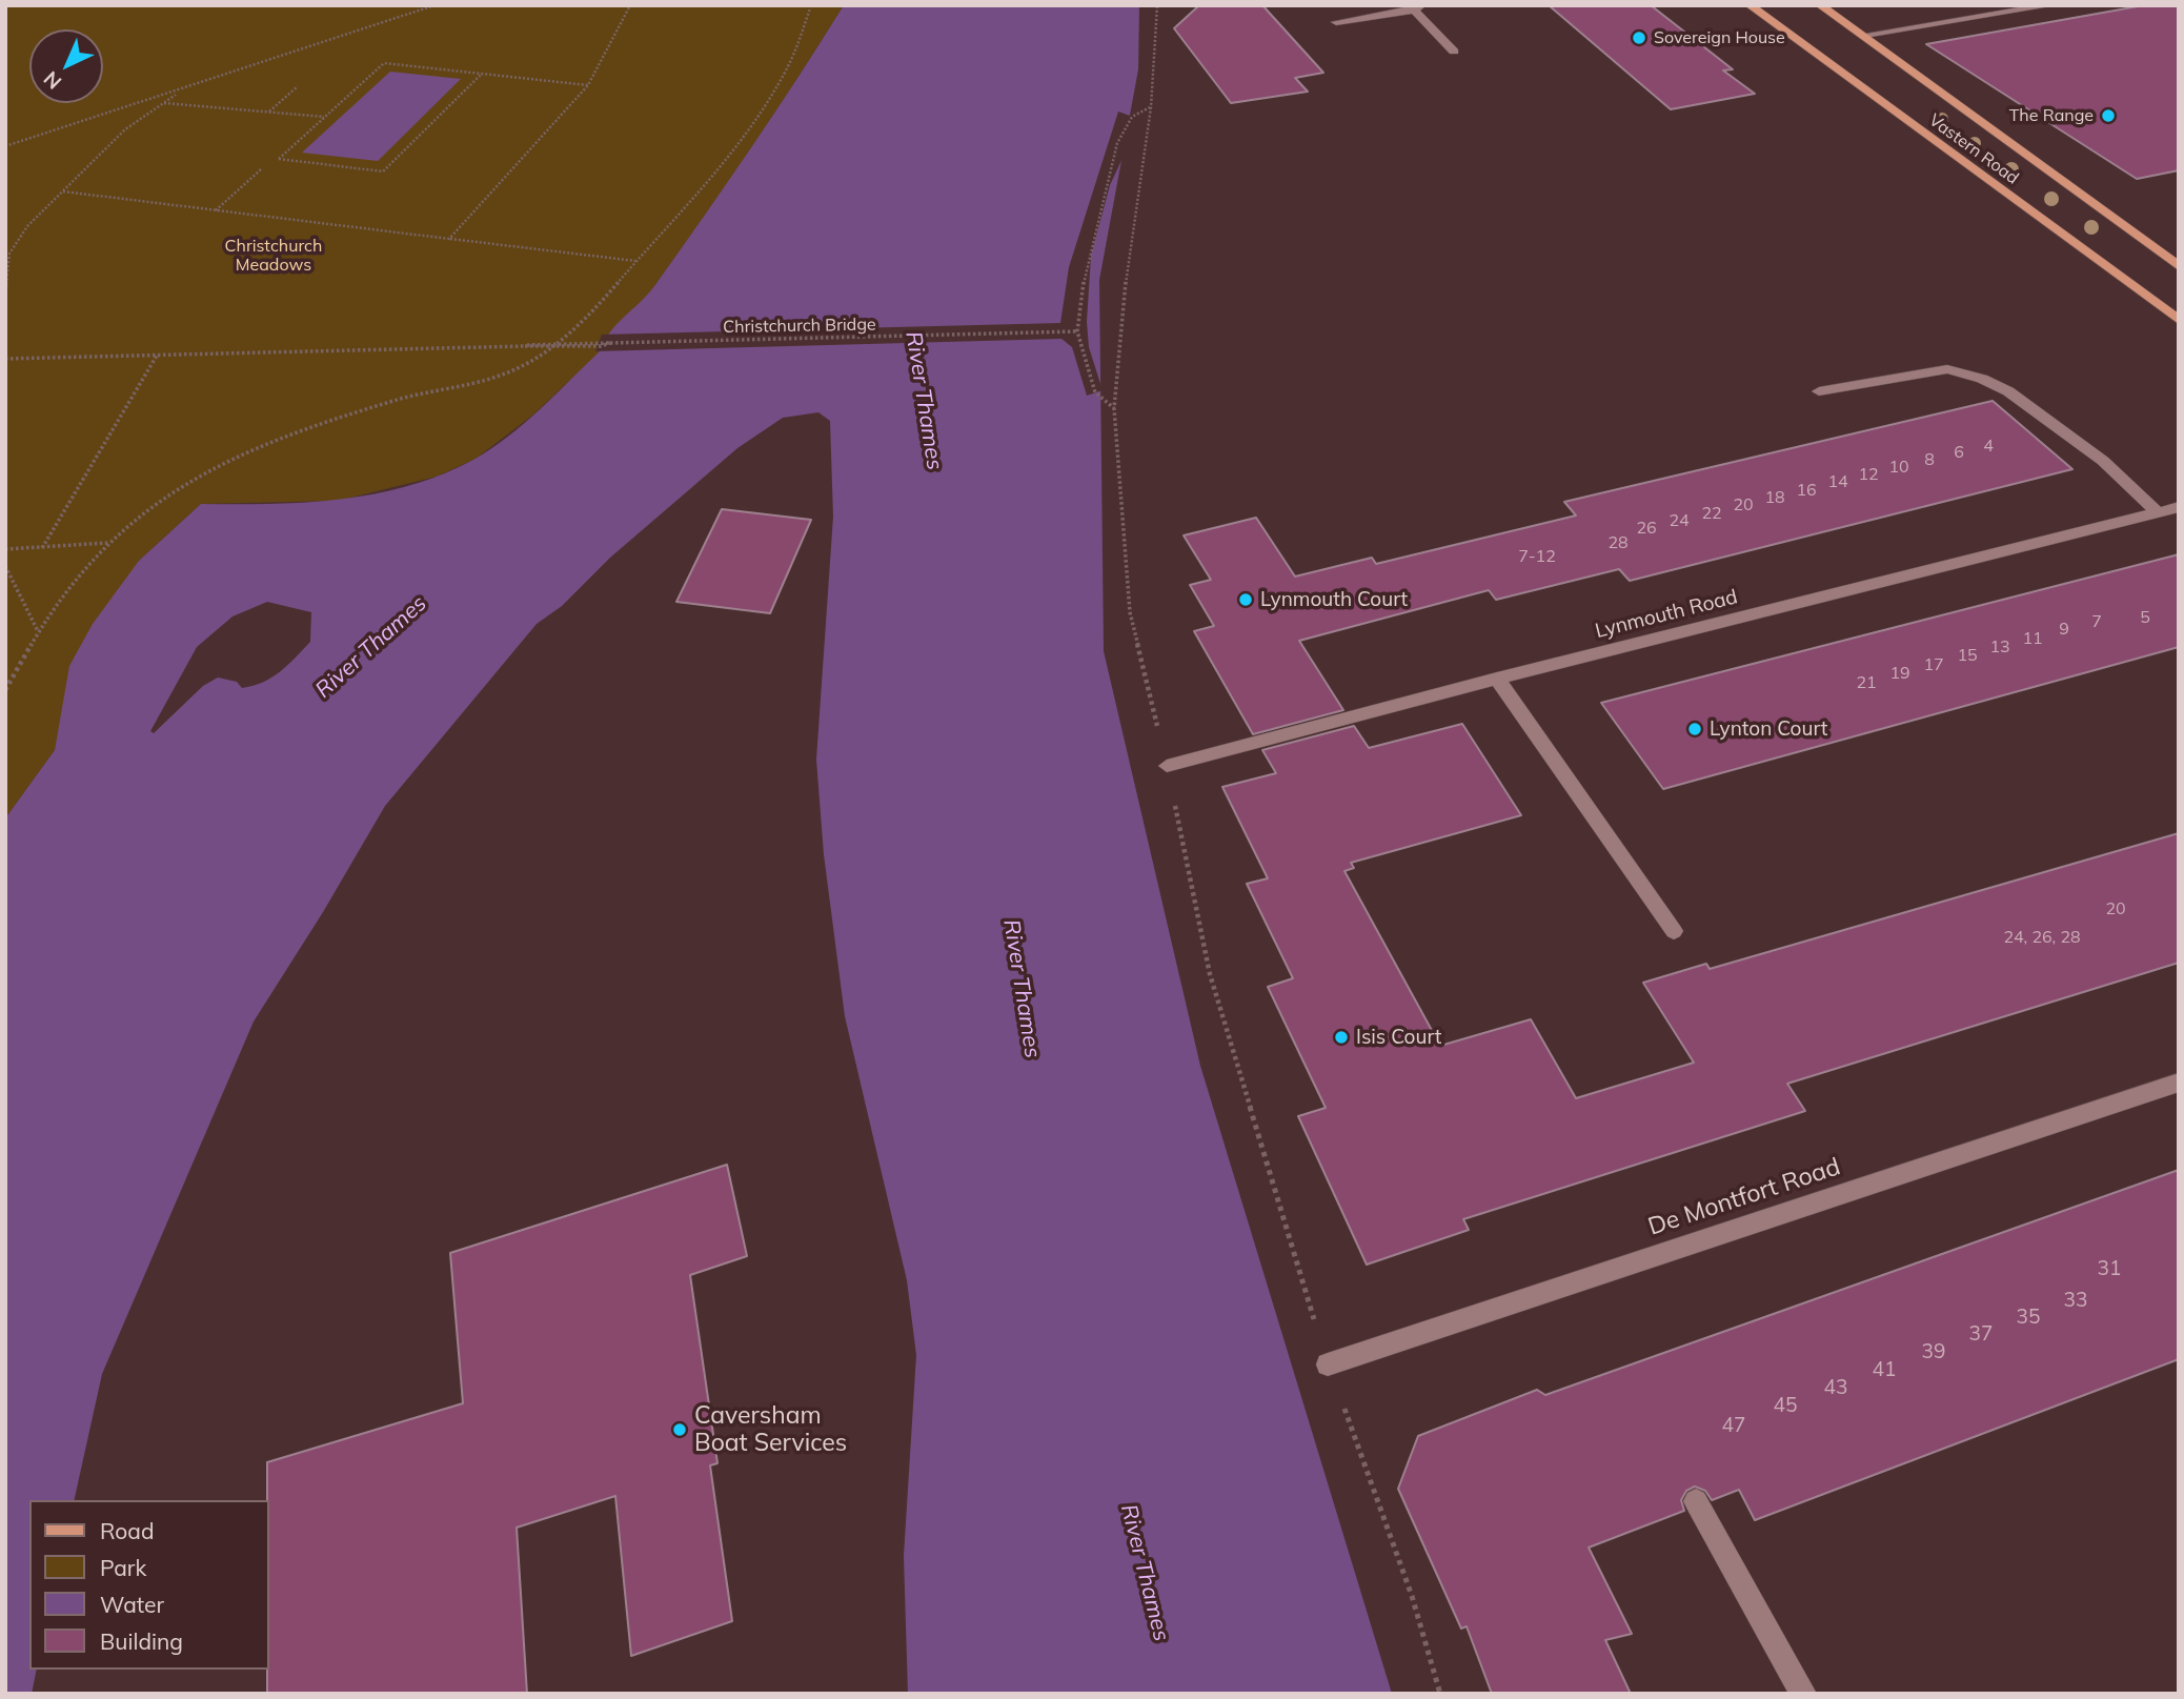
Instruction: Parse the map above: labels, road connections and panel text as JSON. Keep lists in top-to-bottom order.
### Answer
{
  "streets": {
    "main road": ["Vastern Road"],
    "street": ["Lynmouth Road", "De Montfort Road"],
    "path": ["Christchurch Bridge"]
  },
  "water": ["River Thames"],
  "parks": ["Christchurch Meadows"],
  "places": [
    "Sovereign House",
    "The Range",
    "Lynmouth Court",
    "Lynton Court",
    "Isis Court",
    "Caversham Boat Services"
  ],
  "house_numbers": [
    "4",
    "6",
    "8",
    "10",
    "12",
    "14",
    "16",
    "18",
    "20",
    "22",
    "24",
    "26",
    "28",
    "7-12",
    "5",
    "7",
    "9",
    "11",
    "13",
    "15",
    "17",
    "19",
    "21",
    "20",
    "24, 26, 28",
    "31",
    "33",
    "35",
    "37",
    "39",
    "41",
    "43",
    "45",
    "47"
  ],
  "legend": [
    "Road",
    "Park",
    "Water",
    "Building"
  ],
  "north": "bottom left"
}
